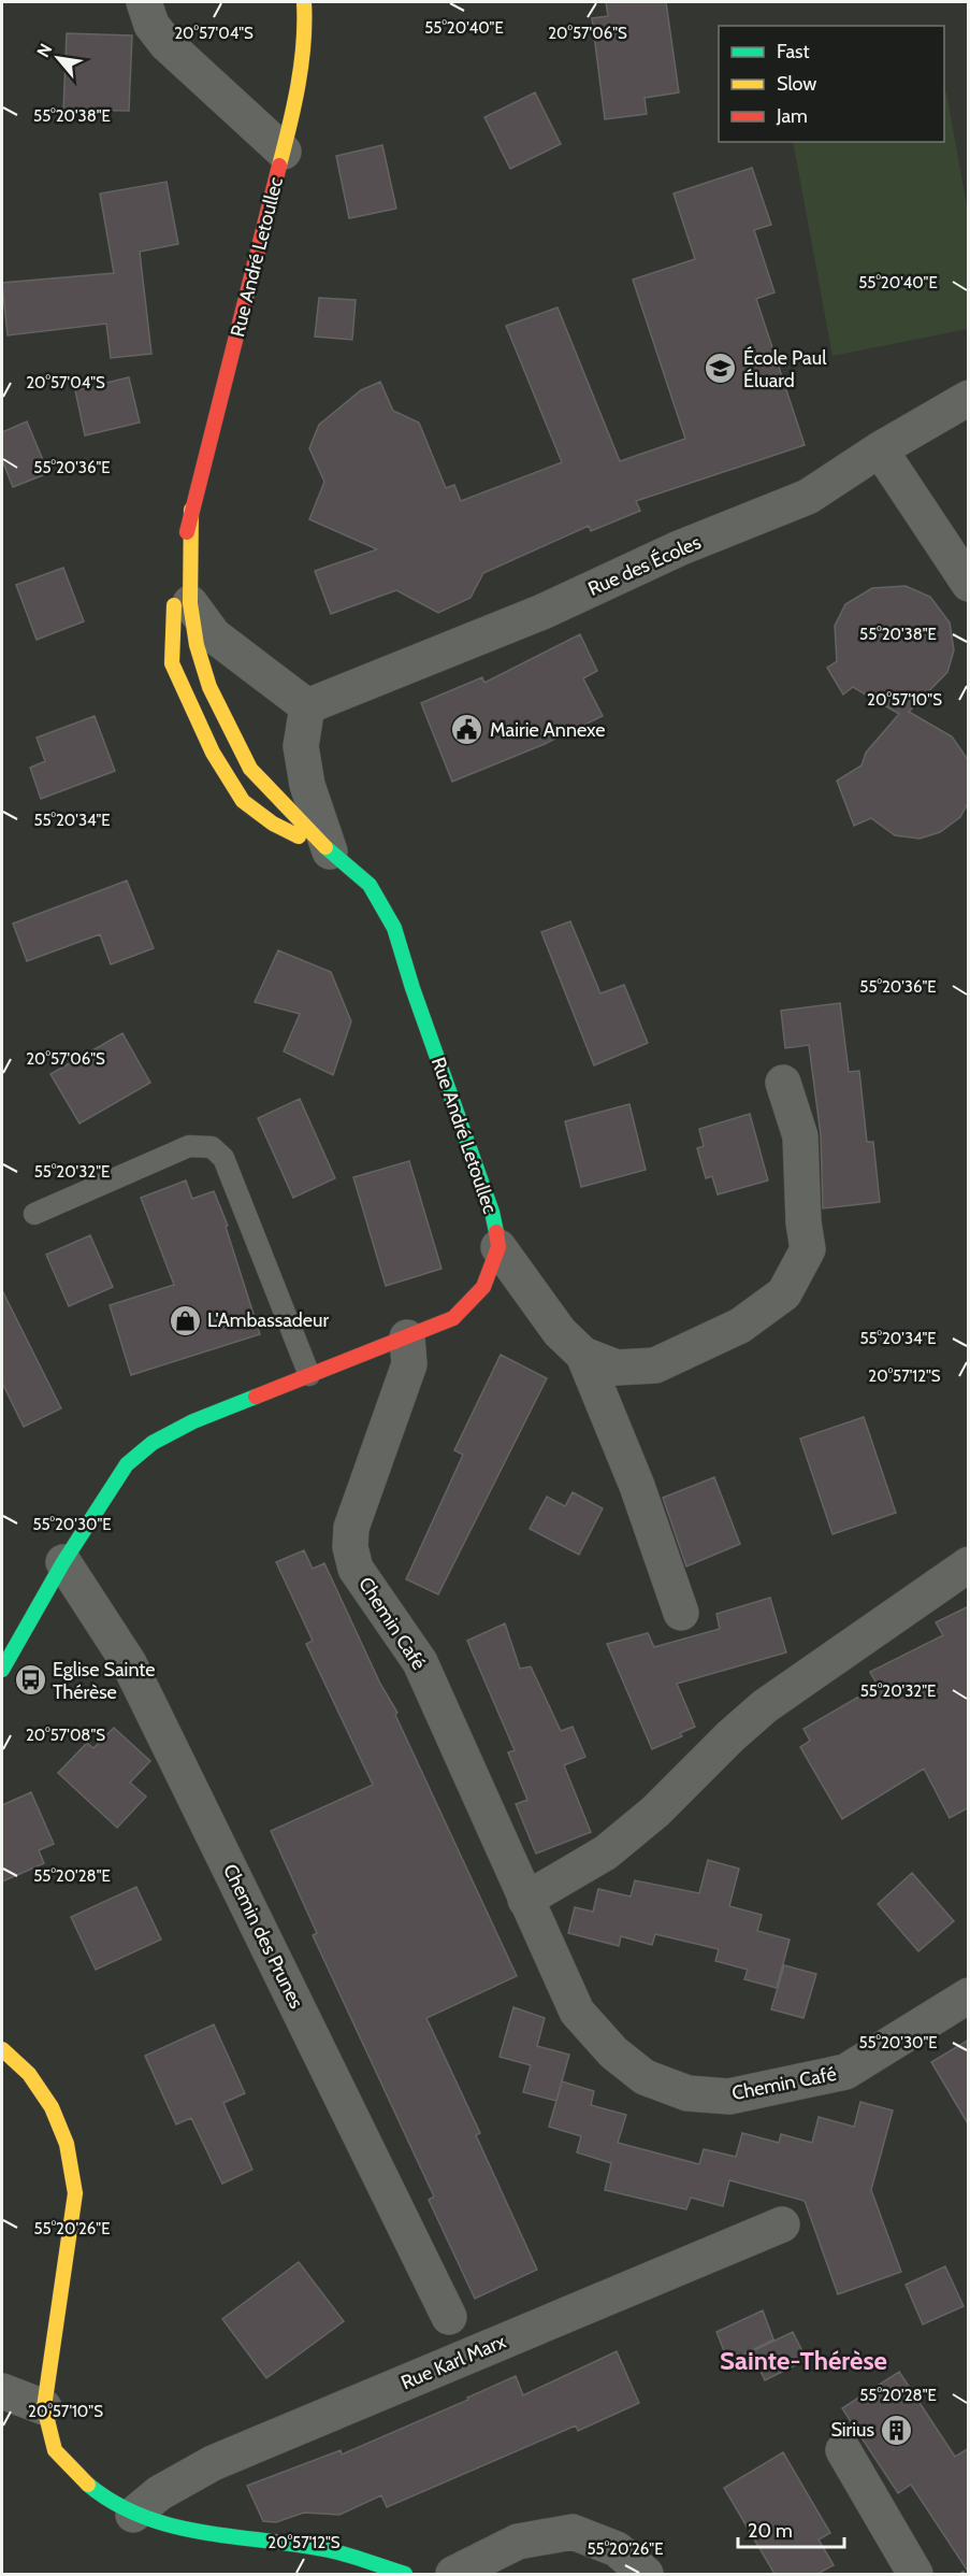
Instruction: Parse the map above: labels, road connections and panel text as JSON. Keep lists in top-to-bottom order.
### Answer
{
  "streets": {
    "main road": ["Rue André Letoullec"],
    "street": [
      "Rue des Écoles",
      "Chemin Café",
      "Chemin des Prunes",
      "Rue Karl Marx"
    ]
  },
  "districts": ["Sainte-Thérèse"],
  "places": {
    "school or university": ["École Paul Éluard"],
    "public building": ["Mairie Annexe"],
    "shop": ["L'Ambassadeur"],
    "bus stop": ["Eglise Sainte Thérèse"],
    "building": ["Sirius"]
  },
  "legend": ["Fast", "Slow", "Jam"],
  "scale_bar": "20 m",
  "north": "top left",
  "coordinates": [
    "55°20'40\"E",
    "20°57'04\"S",
    "20°57'06\"S",
    "55°20'38\"E",
    "55°20'36\"E",
    "20°57'10\"S",
    "55°20'34\"E",
    "55°20'32\"E",
    "20°57'12\"S",
    "55°20'30\"E",
    "20°57'08\"S",
    "55°20'28\"E",
    "55°20'26\"E"
  ]
}
